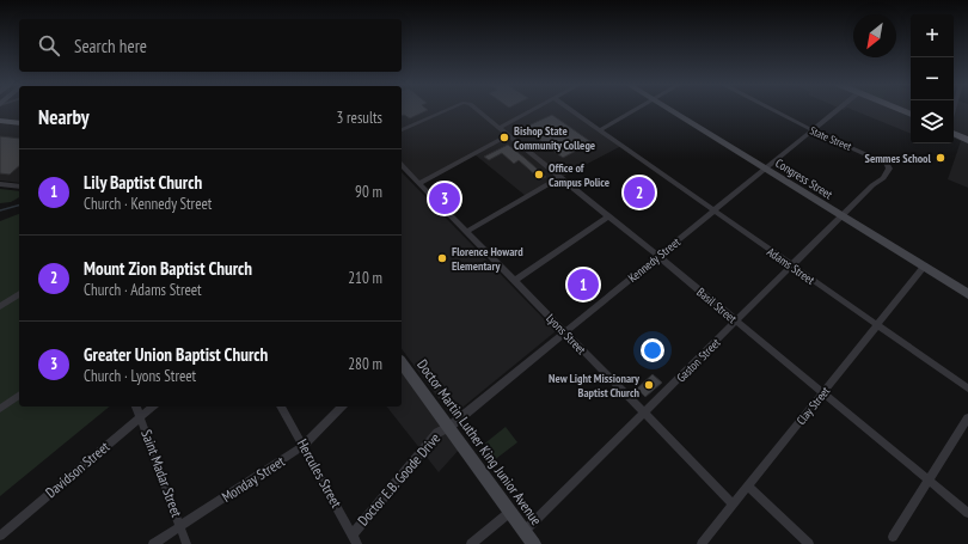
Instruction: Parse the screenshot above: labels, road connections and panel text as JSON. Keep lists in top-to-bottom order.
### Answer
{
  "streets": {
    "street": [
      "State Street",
      "Congress Street",
      "Kennedy Street",
      "Adams Street",
      "Basil Street",
      "Lyons Street",
      "Gaston Street",
      "Clay Street",
      "Doctor Martin Luther King Junior Avenue",
      "Davidson Street",
      "Saint Madar Street",
      "Hercules Street",
      "Monday Street",
      "Doctor E.B. Goode Drive"
    ]
  },
  "crossings": [
    ["State Street", "Kennedy Street"],
    ["State Street", "Gaston Street"],
    ["Congress Street", "Kennedy Street"],
    ["Congress Street", "Gaston Street"],
    ["Congress Street", "Clay Street"],
    ["Kennedy Street", "Adams Street"],
    ["Kennedy Street", "Basil Street"],
    ["Kennedy Street", "Lyons Street"],
    ["Kennedy Street", "Doctor Martin Luther King Junior Avenue"],
    ["Kennedy Street", "Doctor E.B. Goode Drive"],
    ["Adams Street", "Gaston Street"],
    ["Adams Street", "Clay Street"],
    ["Basil Street", "Gaston Street"],
    ["Basil Street", "Clay Street"],
    ["Lyons Street", "Gaston Street"],
    ["Lyons Street", "Clay Street"],
    ["Gaston Street", "Doctor Martin Luther King Junior Avenue"],
    ["Doctor Martin Luther King Junior Avenue", "Doctor E.B. Goode Drive"],
    ["Davidson Street", "Saint Madar Street"],
    ["Saint Madar Street", "Monday Street"],
    ["Hercules Street", "Monday Street"],
    ["Hercules Street", "Doctor E.B. Goode Drive"]
  ],
  "places": [
    "Bishop State Community College",
    "Semmes School",
    "Office of Campus Police",
    "Florence Howard Elementary",
    "New Light Missionary Baptist Church"
  ],
  "north": "bottom left",
  "page": {
    "map_buttons": ["+", "−"],
    "search": "Search here",
    "heading": ["Nearby", "3 results"],
    "list": [
      {
        "mark": "1",
        "name": "Lily Baptist Church",
        "note": "Church · Kennedy Street",
        "value": "90 m"
      },
      {
        "mark": "2",
        "name": "Mount Zion Baptist Church",
        "note": "Church · Adams Street",
        "value": "210 m"
      },
      {
        "mark": "3",
        "name": "Greater Union Baptist Church",
        "note": "Church · Lyons Street",
        "value": "280 m"
      }
    ],
    "pins": ["2", "3", "1"]
  }
}
